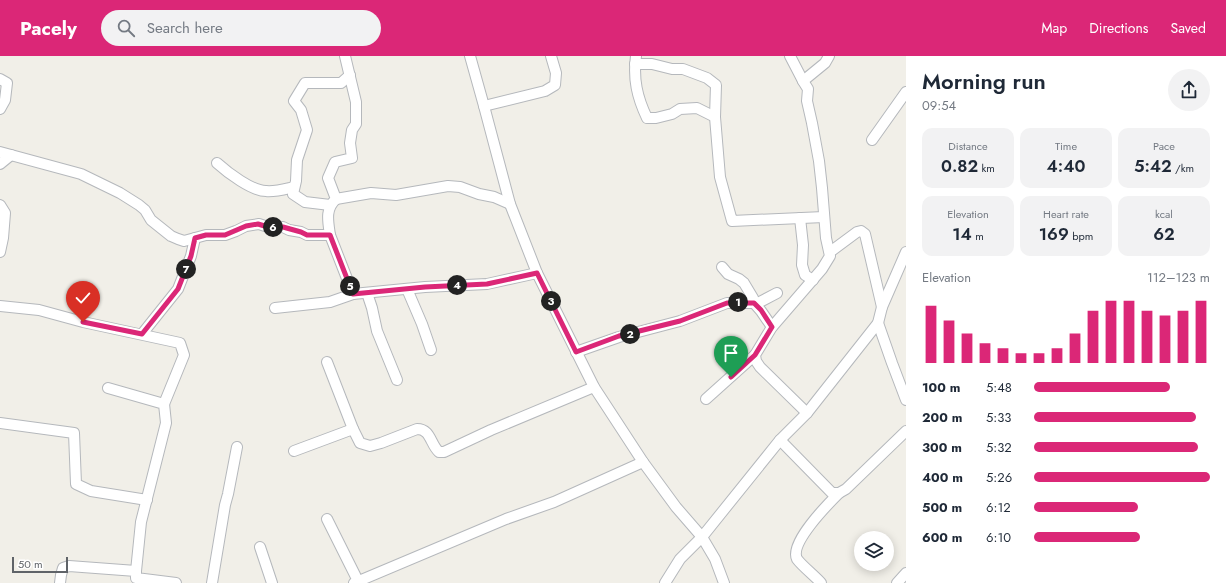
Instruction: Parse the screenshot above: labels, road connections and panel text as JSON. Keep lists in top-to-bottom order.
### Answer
{
  "scale_bar": "50 m",
  "page": {
    "header": "Pacely",
    "search": "Search here",
    "nav": ["Map", "Directions", "Saved"],
    "heading": ["Morning run", "09:54"],
    "stats": [
      ["Distance", "0.82 km"],
      ["Time", "4:40"],
      ["Pace", "5:42 /km"],
      ["Elevation", "14 m"],
      ["Heart rate", "169 bpm"],
      ["kcal", "62"]
    ],
    "pins": [
      "6",
      "7",
      "4",
      "5",
      "3",
      "1",
      "2"
    ],
    "chart": ["Elevation", "112–123 m"],
    "list": [
      {
        "name": "100 m",
        "note": "5:48"
      },
      {
        "name": "200 m",
        "note": "5:33"
      },
      {
        "name": "300 m",
        "note": "5:32"
      },
      {
        "name": "400 m",
        "note": "5:26"
      },
      {
        "name": "500 m",
        "note": "6:12"
      },
      {
        "name": "600 m",
        "note": "6:10"
      }
    ],
    "scale": "50 m"
  }
}
